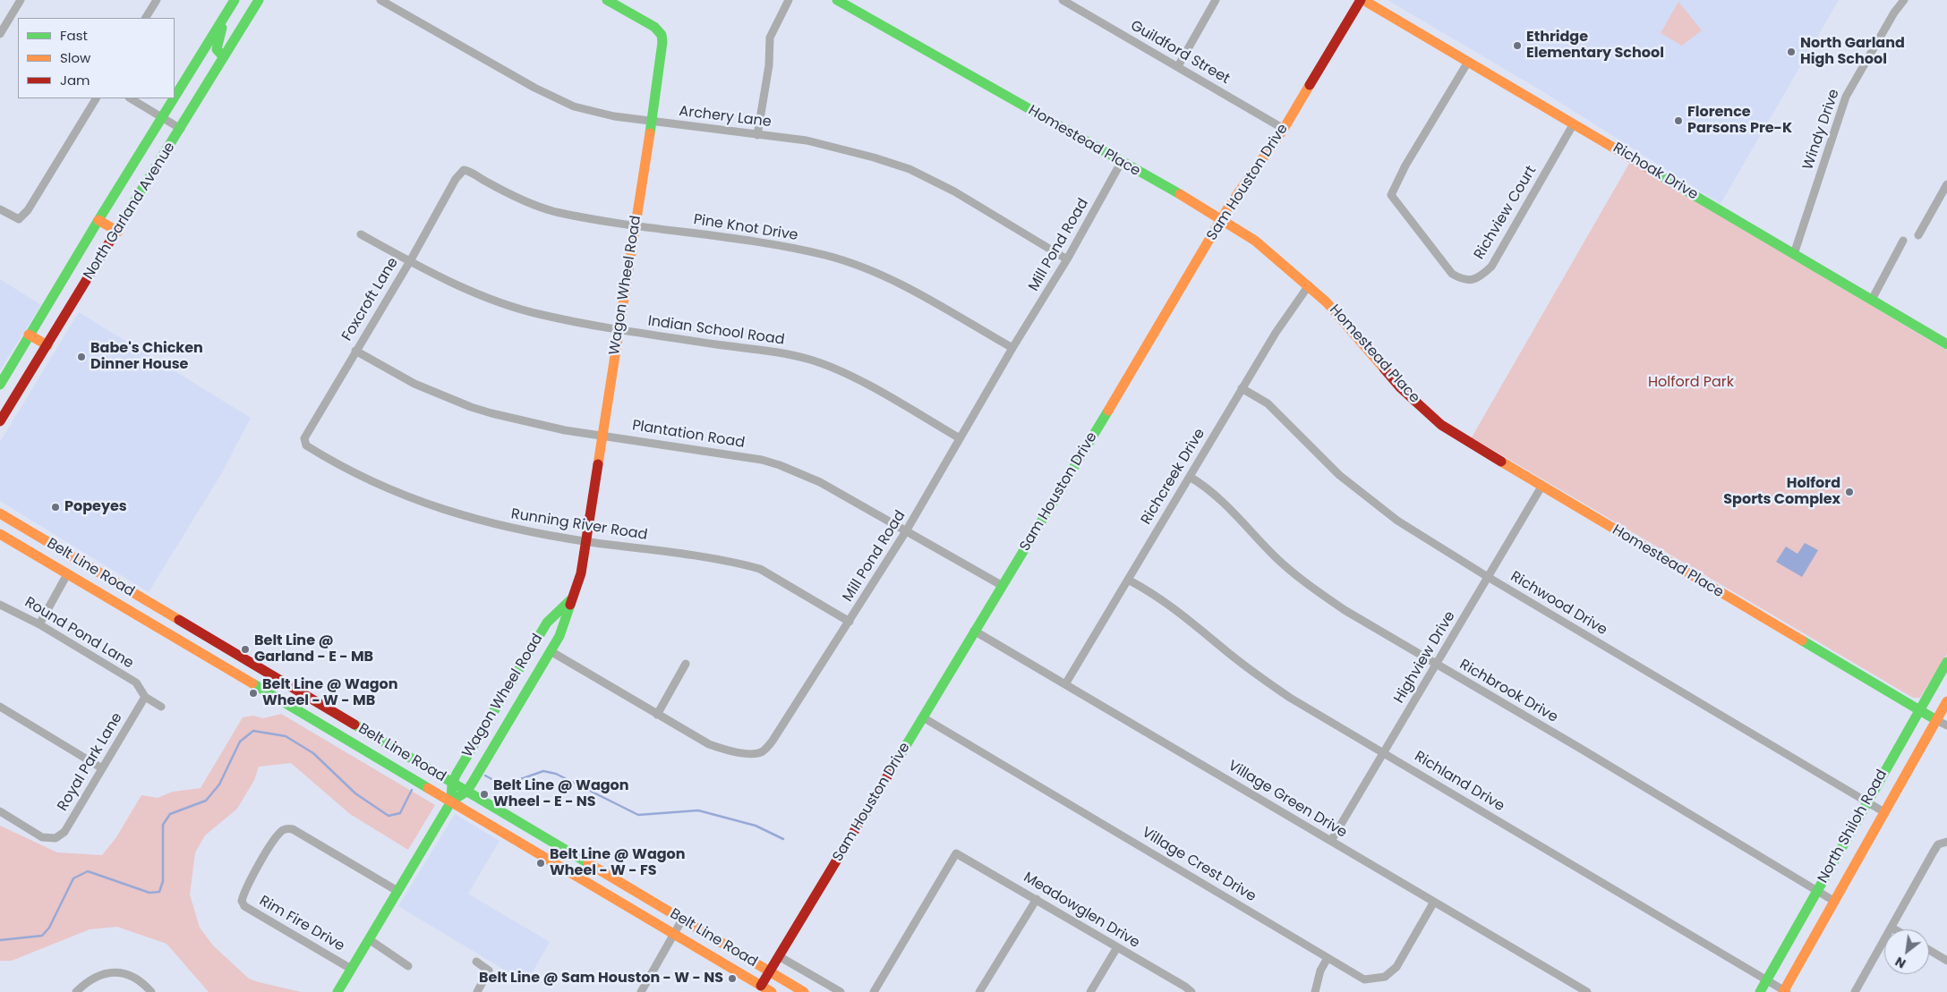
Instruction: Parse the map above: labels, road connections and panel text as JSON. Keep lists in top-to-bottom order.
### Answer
{
  "streets": {
    "street": [
      "Guildford Street",
      "Archery Lane",
      "Windy Drive",
      "Homestead Place",
      "Richoak Drive",
      "Sam Houston Drive",
      "North Garland Avenue",
      "Richview Court",
      "Pine Knot Drive",
      "Mill Pond Road",
      "Wagon Wheel Road",
      "Foxcroft Lane",
      "Indian School Road",
      "Plantation Road",
      "Richcreek Drive",
      "Running River Road",
      "Belt Line Road",
      "Richwood Drive",
      "Round Pond Lane",
      "Highview Drive",
      "Richbrook Drive",
      "Royal Park Lane",
      "Richland Drive",
      "Village Green Drive",
      "North Shiloh Road",
      "Village Crest Drive",
      "Meadowglen Drive",
      "Rim Fire Drive"
    ]
  },
  "crossings": [
    ["Guildford Street", "Sam Houston Drive"],
    ["Archery Lane", "Mill Pond Road"],
    ["Archery Lane", "Wagon Wheel Road"],
    ["Windy Drive", "Richoak Drive"],
    ["Homestead Place", "Sam Houston Drive"],
    ["Homestead Place", "Mill Pond Road"],
    ["Homestead Place", "Richcreek Drive"],
    ["Homestead Place", "Highview Drive"],
    ["Homestead Place", "North Shiloh Road"],
    ["Richoak Drive", "Sam Houston Drive"],
    ["Richoak Drive", "Richview Court"],
    ["Sam Houston Drive", "Plantation Road"],
    ["Sam Houston Drive", "Belt Line Road"],
    ["Sam Houston Drive", "Village Green Drive"],
    ["Sam Houston Drive", "Village Crest Drive"],
    ["Pine Knot Drive", "Mill Pond Road"],
    ["Pine Knot Drive", "Wagon Wheel Road"],
    ["Pine Knot Drive", "Foxcroft Lane"],
    ["Mill Pond Road", "Wagon Wheel Road"],
    ["Mill Pond Road", "Indian School Road"],
    ["Mill Pond Road", "Plantation Road"],
    ["Mill Pond Road", "Running River Road"],
    ["Wagon Wheel Road", "Indian School Road"],
    ["Wagon Wheel Road", "Plantation Road"],
    ["Wagon Wheel Road", "Running River Road"],
    ["Wagon Wheel Road", "Belt Line Road"],
    ["Wagon Wheel Road", "Rim Fire Drive"],
    ["Foxcroft Lane", "Indian School Road"],
    ["Foxcroft Lane", "Plantation Road"],
    ["Foxcroft Lane", "Running River Road"],
    ["Richcreek Drive", "Richwood Drive"],
    ["Richcreek Drive", "Richbrook Drive"],
    ["Richcreek Drive", "Richland Drive"],
    ["Richcreek Drive", "Village Green Drive"],
    ["Richwood Drive", "Highview Drive"],
    ["Richwood Drive", "North Shiloh Road"],
    ["Round Pond Lane", "Royal Park Lane"],
    ["Highview Drive", "Richbrook Drive"],
    ["Highview Drive", "Richland Drive"],
    ["Highview Drive", "Village Green Drive"],
    ["Richbrook Drive", "North Shiloh Road"],
    ["Richland Drive", "North Shiloh Road"],
    ["Village Green Drive", "Village Crest Drive"]
  ],
  "parks": ["Holford Park"],
  "places": [
    "Ethridge Elementary School",
    "North Garland High School",
    "Florence Parsons Pre-K",
    "Babe's Chicken Dinner House",
    "Holford Sports Complex",
    "Popeyes",
    "Belt Line @ Garland - E - MB",
    "Belt Line @ Wagon Wheel - W - MB",
    "Belt Line @ Wagon Wheel - E - NS",
    "Belt Line @ Wagon Wheel - W - FS",
    "Belt Line @ Sam Houston - W - NS"
  ],
  "legend": ["Fast", "Slow", "Jam"],
  "north": "bottom left"
}
